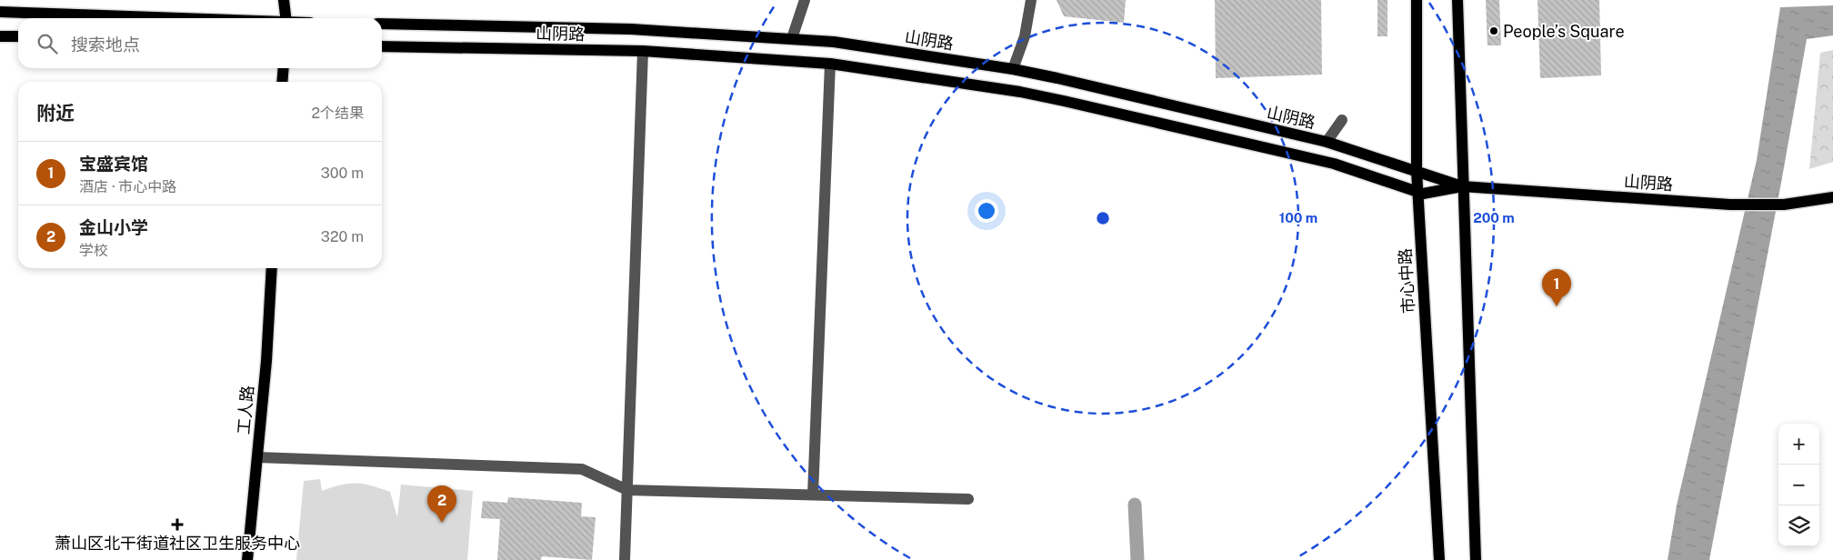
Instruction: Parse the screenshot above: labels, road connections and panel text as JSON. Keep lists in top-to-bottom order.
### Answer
{
  "streets": {
    "main road": ["山阴路", "市心中路", "工人路"]
  },
  "crossings": [
    ["山阴路", "市心中路"]
  ],
  "places": {
    "other": ["People’s Square"],
    "health": ["萧山区北干街道社区卫生服务中心"]
  },
  "page": {
    "search": "搜索地点",
    "heading": ["附近", "2个结果"],
    "list": [
      {
        "mark": "1",
        "name": "宝盛宾馆",
        "note": "酒店 · 市心中路",
        "value": "300 m"
      },
      {
        "mark": "2",
        "name": "金山小学",
        "note": "学校",
        "value": "320 m"
      }
    ],
    "pins": ["1", "2"],
    "map_buttons": ["+", "−"]
  },
  "rings": ["100 m", "200 m"]
}
